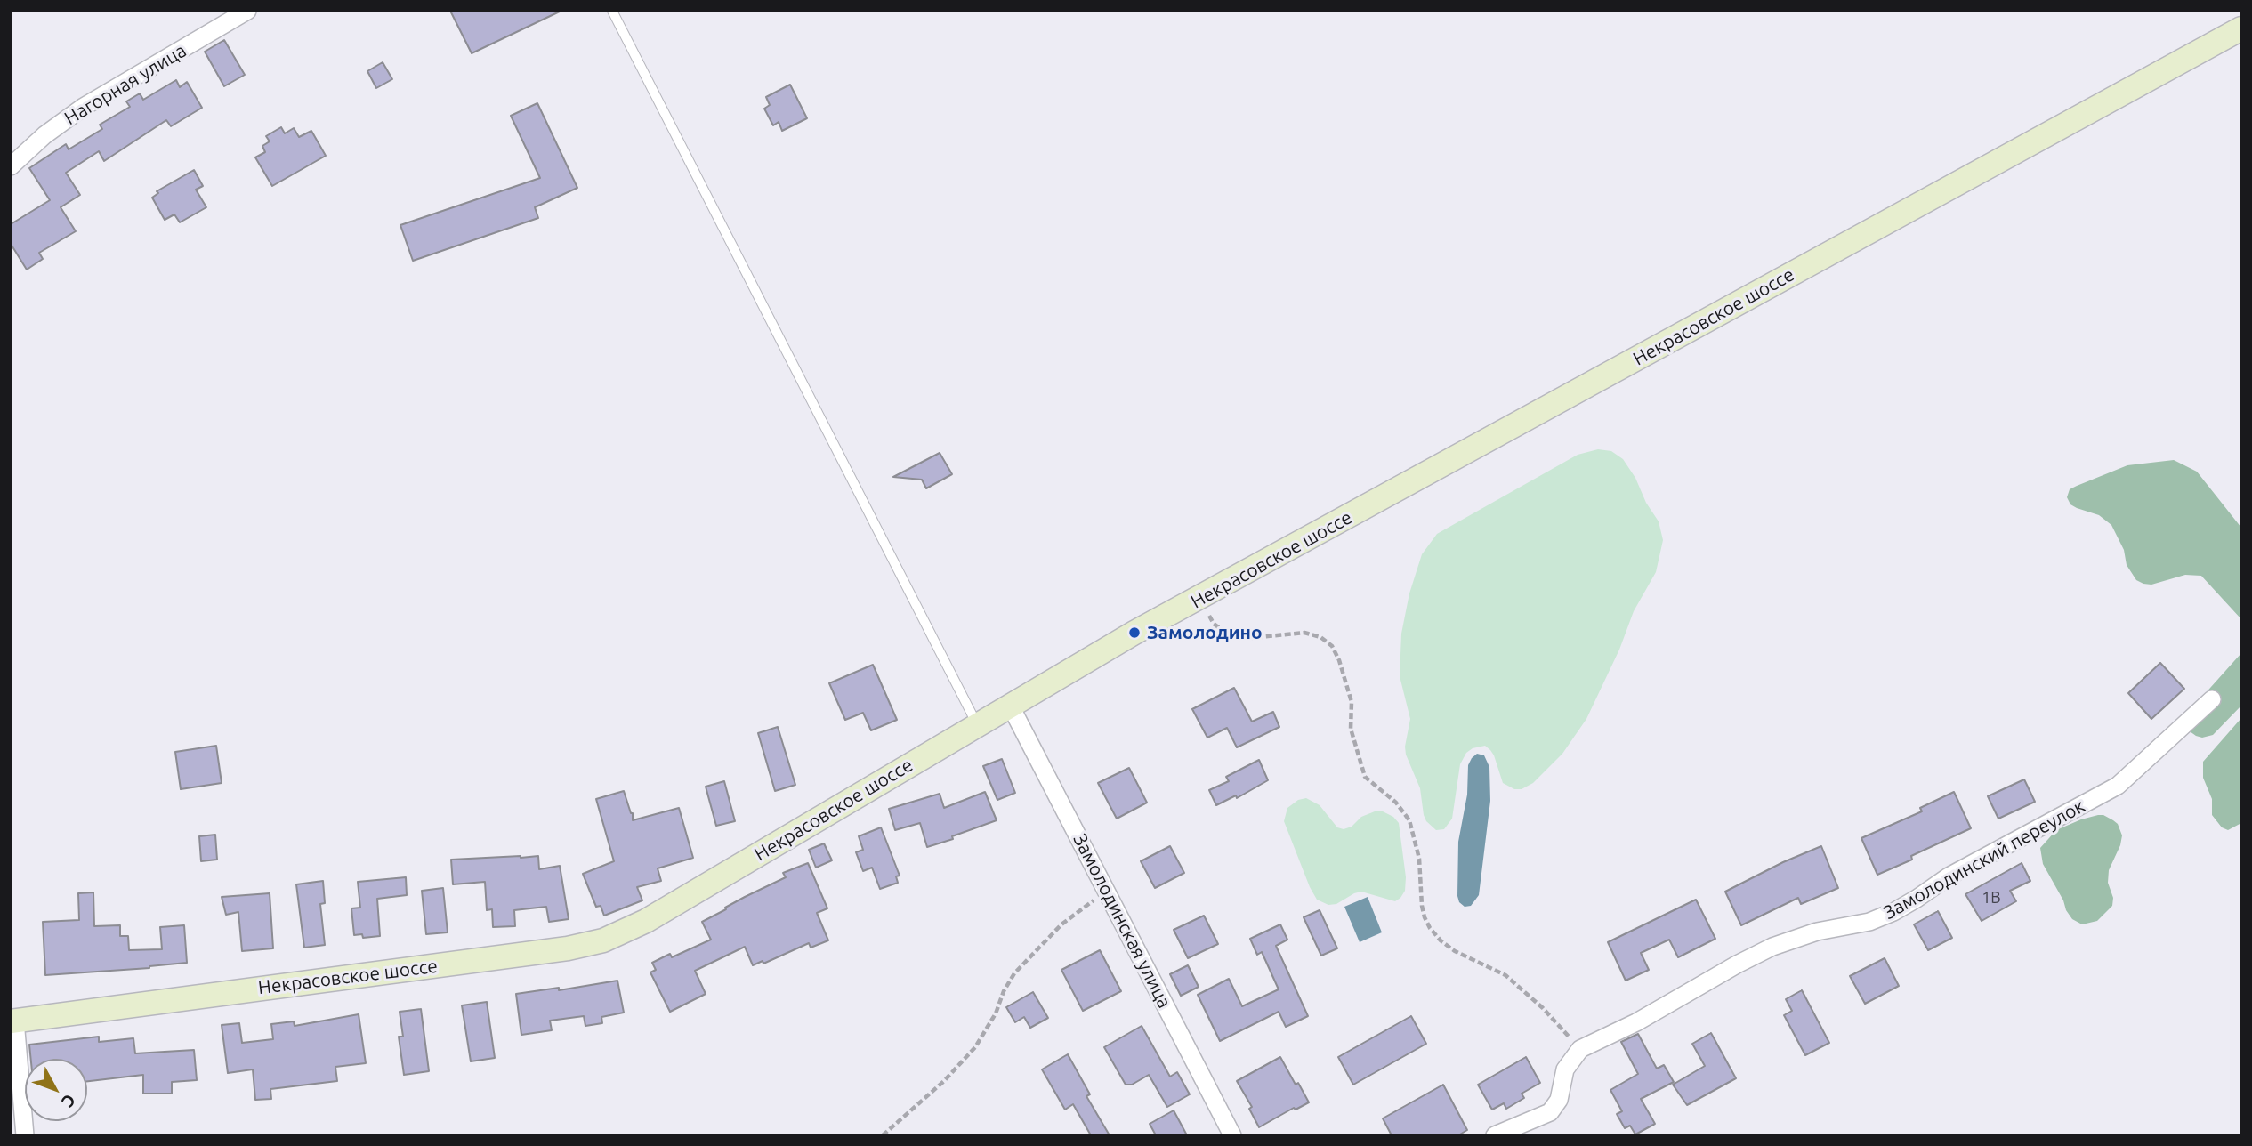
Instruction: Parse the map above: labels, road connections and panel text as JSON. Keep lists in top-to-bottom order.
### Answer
{
  "streets": {
    "street": [
      "Нагорная улица",
      "Некрасовское шоссе",
      "Замолодинский переулок",
      "Замолодинская улица"
    ]
  },
  "crossings": [
    ["Некрасовское шоссе", "Замолодинская улица"]
  ],
  "places": ["Замолодино"],
  "house_numbers": ["1В"],
  "north": "bottom right"
}
